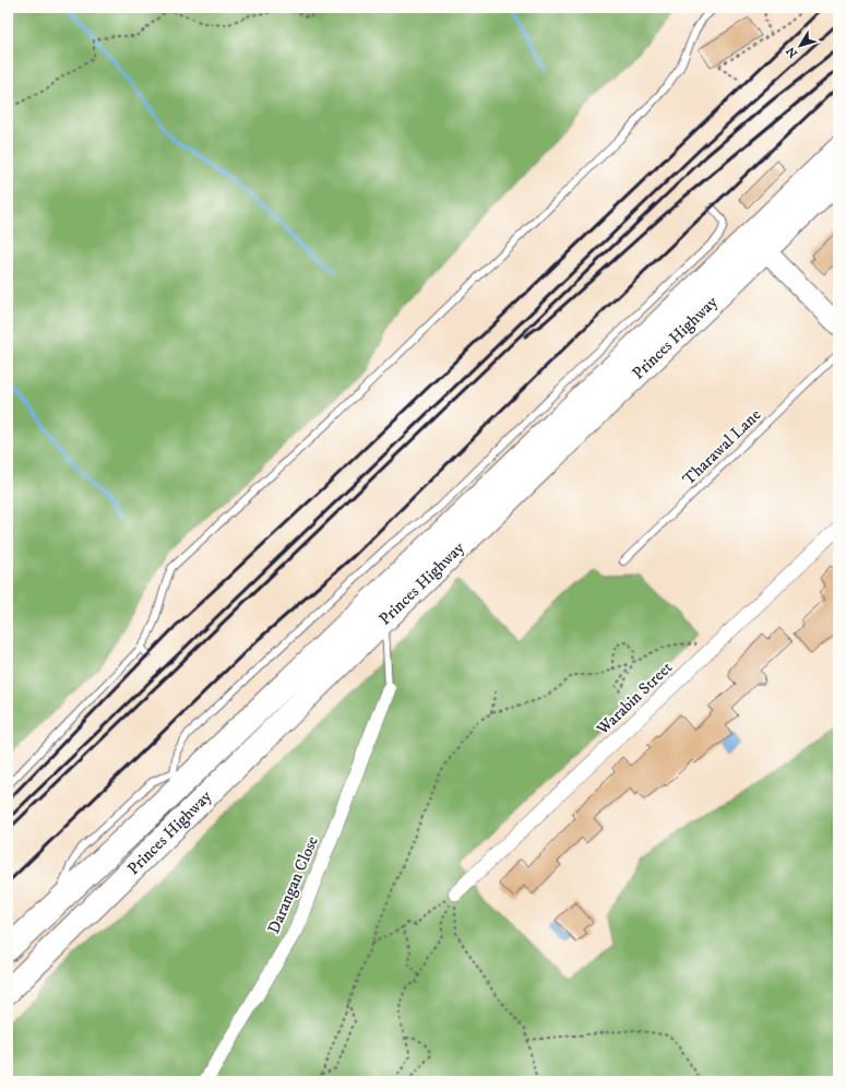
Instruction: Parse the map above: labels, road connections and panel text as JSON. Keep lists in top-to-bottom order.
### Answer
{
  "streets": {
    "highway": ["Princes Highway"],
    "street": ["Warabin Street", "Darangan Close"],
    "lane": ["Tharawal Lane"]
  },
  "north": "bottom left"
}
